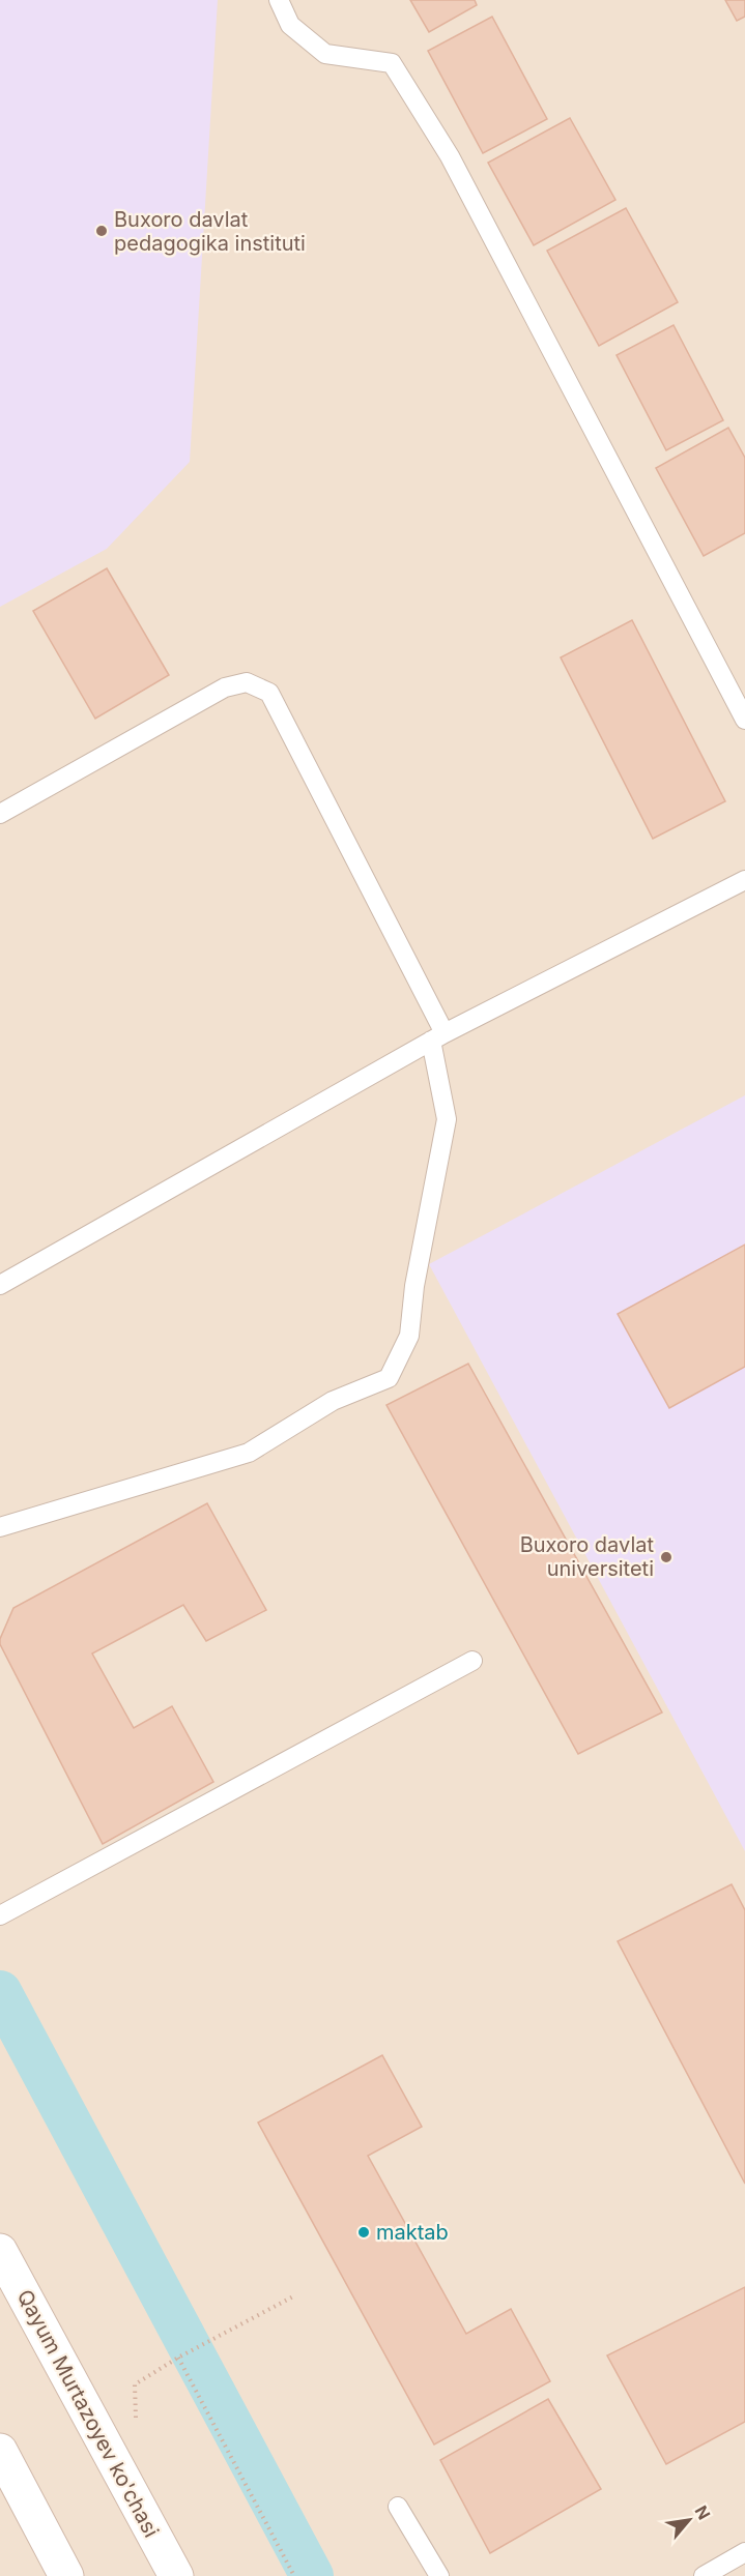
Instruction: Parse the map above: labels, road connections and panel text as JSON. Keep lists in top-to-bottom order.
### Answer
{
  "streets": {
    "street": ["Qayum Murtazoyev ko'chasi"]
  },
  "places": ["Buxoro davlat pedagogika instituti", "Buxoro davlat universiteti", "maktab"],
  "north": "top right"
}
